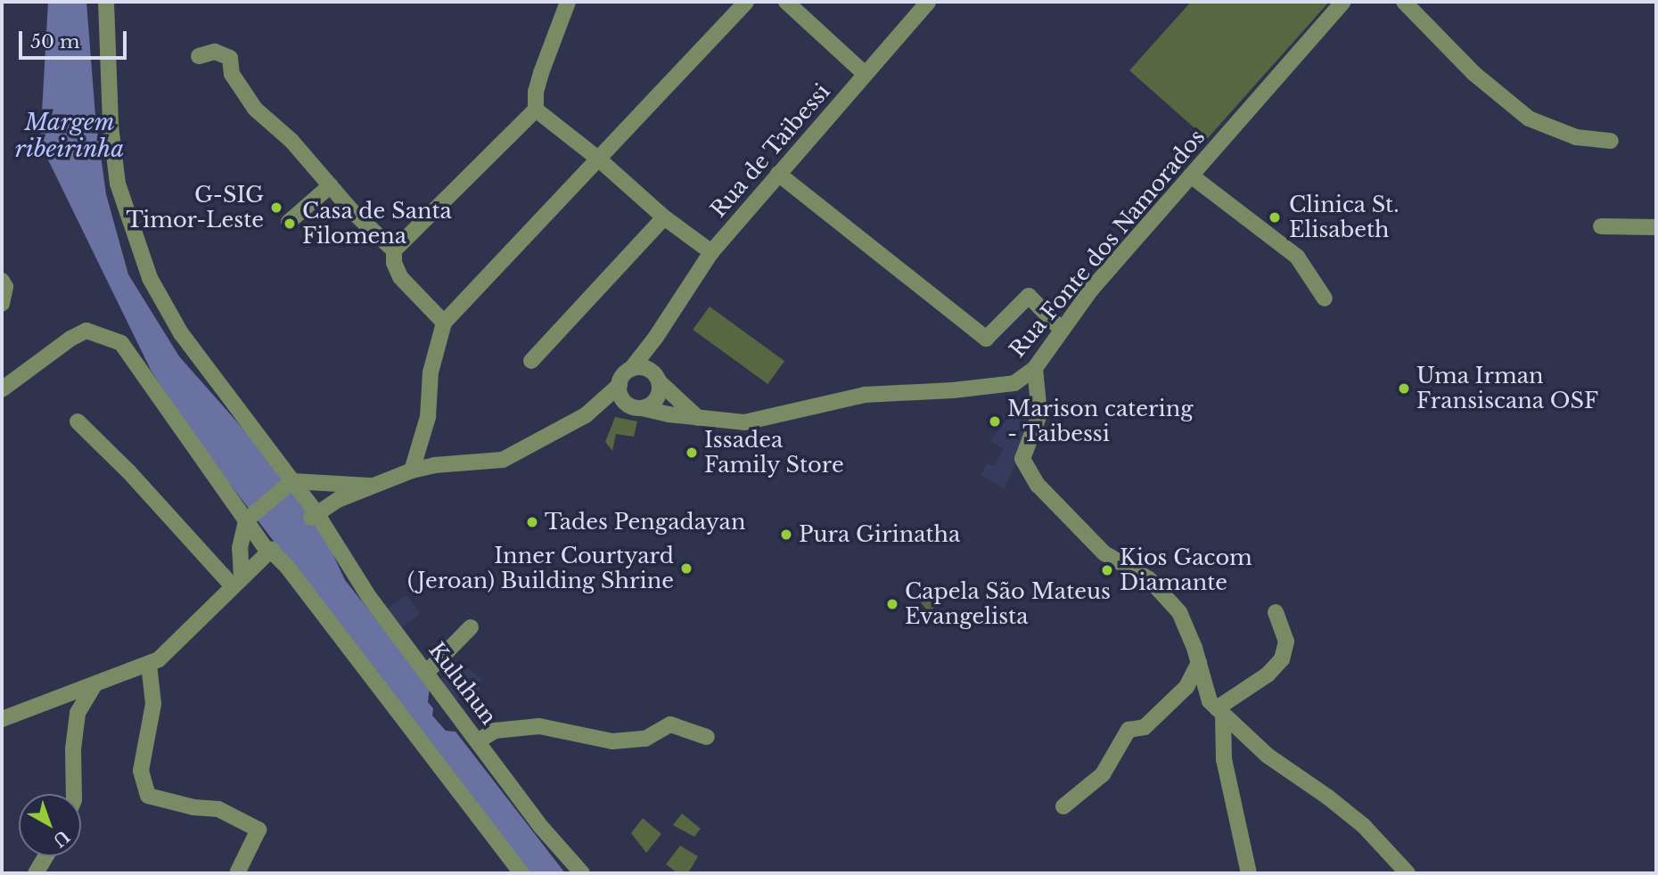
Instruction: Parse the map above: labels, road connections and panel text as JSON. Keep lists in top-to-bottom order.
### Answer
{
  "streets": {
    "street": ["Rua de Taibessi", "Rua Fonte dos Namorados", "Kuluhun"]
  },
  "crossings": [
    ["Rua de Taibessi", "Rua Fonte dos Namorados"]
  ],
  "water": ["Margem ribeirinha"],
  "places": [
    "G-SIG Timor-Leste",
    "Clinica St. Elisabeth",
    "Casa de Santa Filomena",
    "Uma Irman Fransiscana OSF",
    "Marison catering - Taibessi",
    "Issadea Family Store",
    "Tades Pengadayan",
    "Pura Girinatha",
    "Inner Courtyard (Jeroan) Building Shrine",
    "Kios Gacom Diamante",
    "Capela São Mateus Evangelista"
  ],
  "scale_bar": "50 m",
  "north": "bottom right"
}
